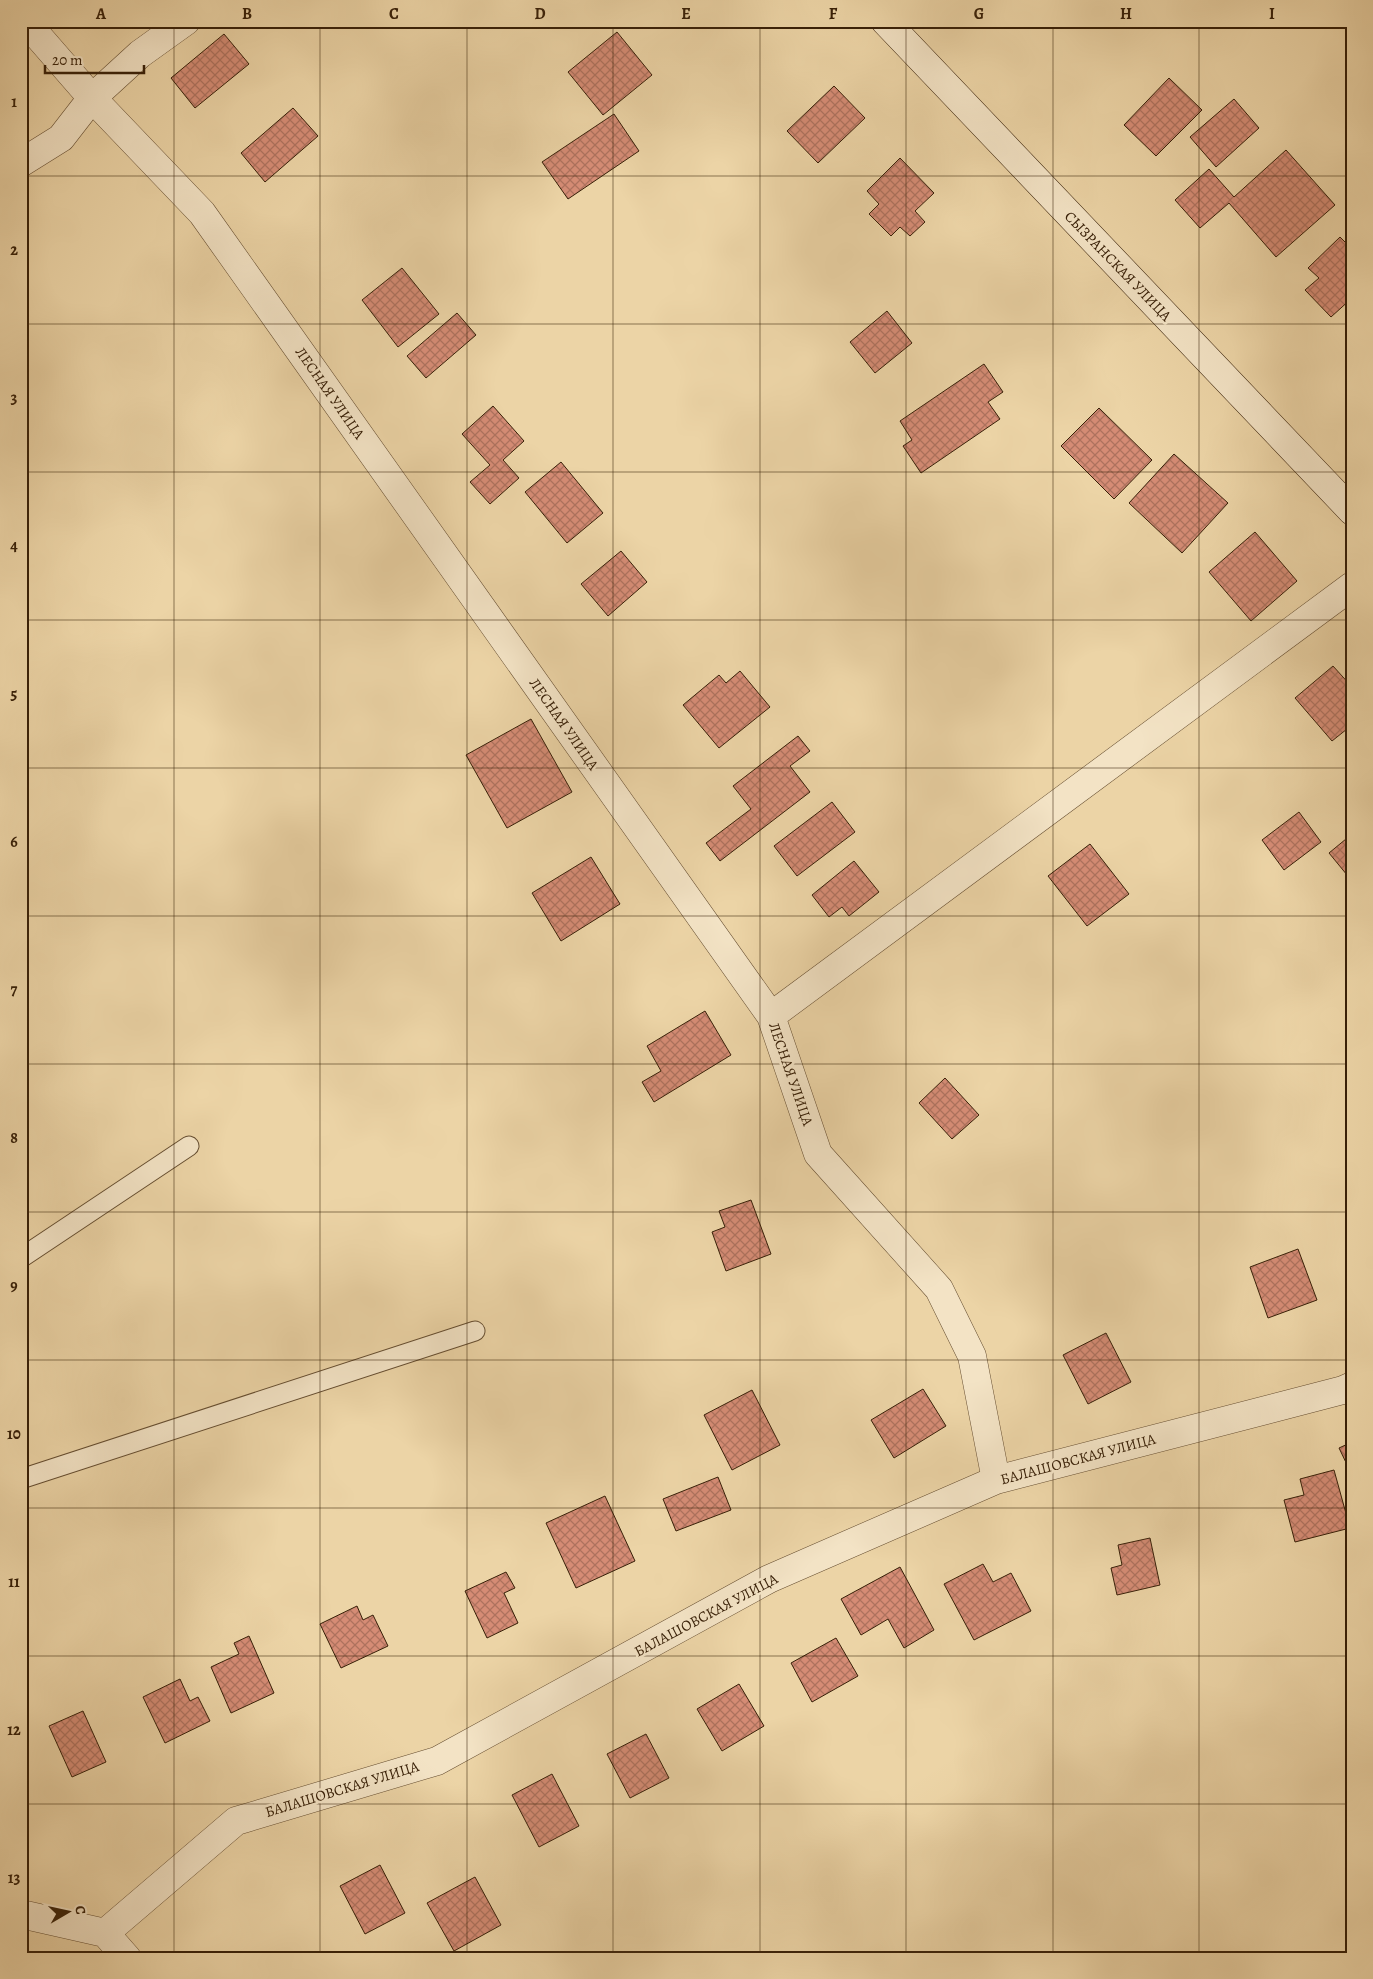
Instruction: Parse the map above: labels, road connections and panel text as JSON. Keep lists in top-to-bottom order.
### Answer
{
  "streets": {
    "street": ["СЫЗРАНСКАЯ УЛИЦА", "ЛЕСНАЯ УЛИЦА", "БАЛАШОВСКАЯ УЛИЦА"]
  },
  "crossings": [
    ["ЛЕСНАЯ УЛИЦА", "БАЛАШОВСКАЯ УЛИЦА"]
  ],
  "scale_bar": "20 m",
  "north": "right",
  "grid": {
    "columns": [
      "A",
      "B",
      "C",
      "D",
      "E",
      "F",
      "G",
      "H",
      "I"
    ],
    "rows": [
      "1",
      "2",
      "3",
      "4",
      "5",
      "6",
      "7",
      "8",
      "9",
      "10",
      "11",
      "12",
      "13"
    ]
  }
}
